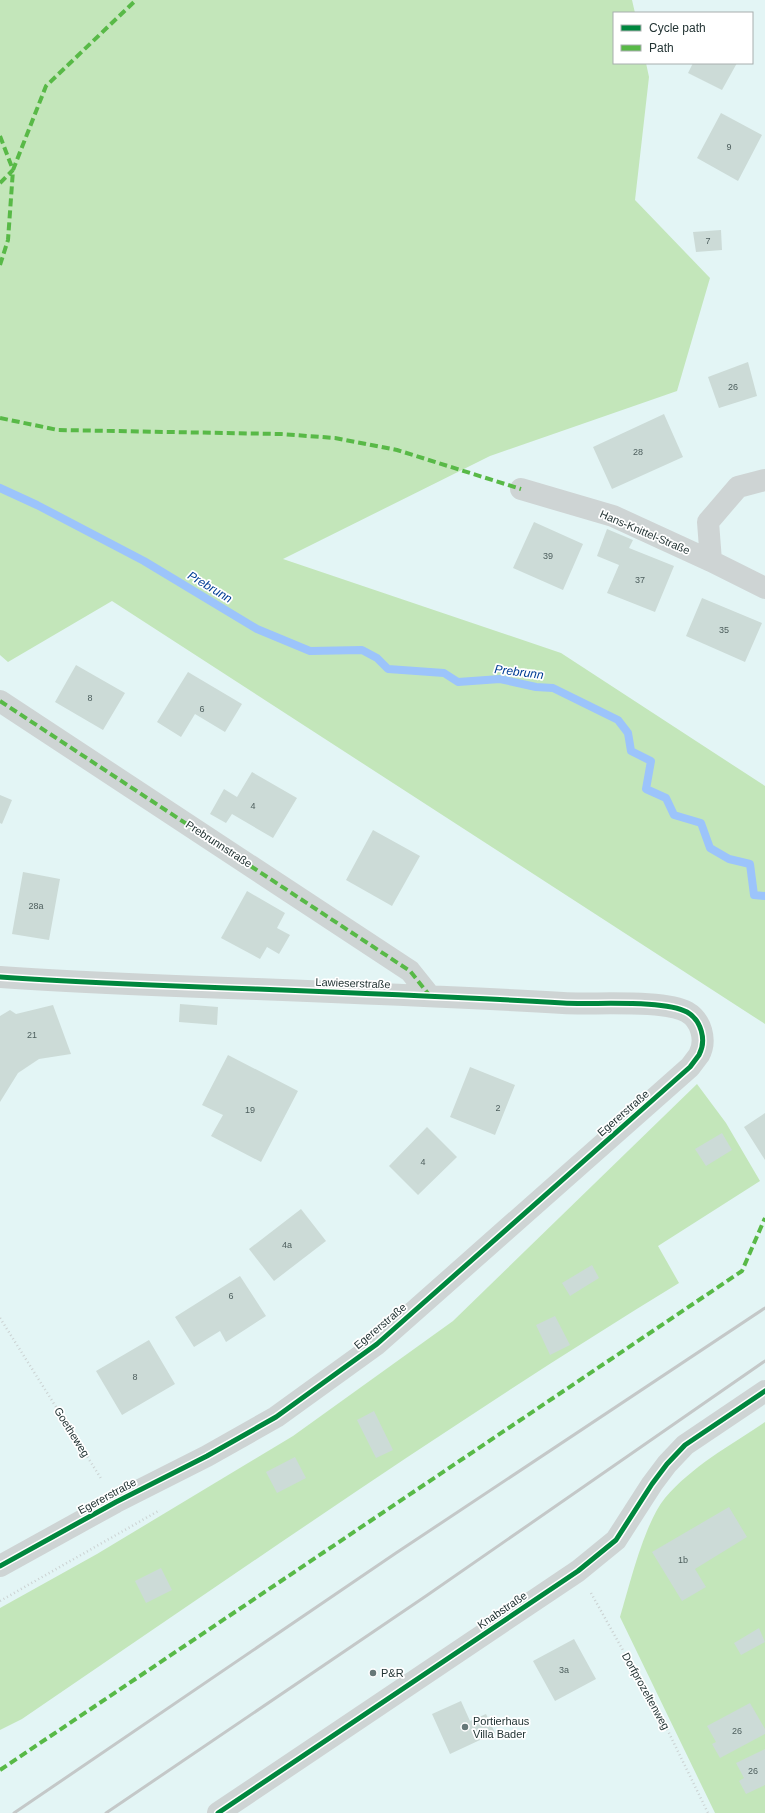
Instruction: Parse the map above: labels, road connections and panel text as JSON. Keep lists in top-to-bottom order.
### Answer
{
  "streets": {
    "street": [
      "Hans-Knittel-Straße",
      "Prebrunnstraße",
      "Lawieserstraße",
      "Egererstraße",
      "Knabstraße"
    ],
    "path": ["Goetheweg", "Dorfprozeltenweg"]
  },
  "crossings": [
    ["Prebrunnstraße", "Lawieserstraße"],
    ["Lawieserstraße", "Egererstraße"],
    ["Egererstraße", "Goetheweg"],
    ["Knabstraße", "Dorfprozeltenweg"]
  ],
  "water": ["Prebrunn"],
  "places": ["P&R", "Portierhaus Villa Bader"],
  "house_numbers": [
    "9",
    "7",
    "26",
    "28",
    "39",
    "37",
    "35",
    "8",
    "6",
    "4",
    "28a",
    "21",
    "2",
    "19",
    "4",
    "4a",
    "6",
    "8",
    "1b",
    "3a",
    "26",
    "26"
  ],
  "legend": ["Cycle path", "Path"]
}
